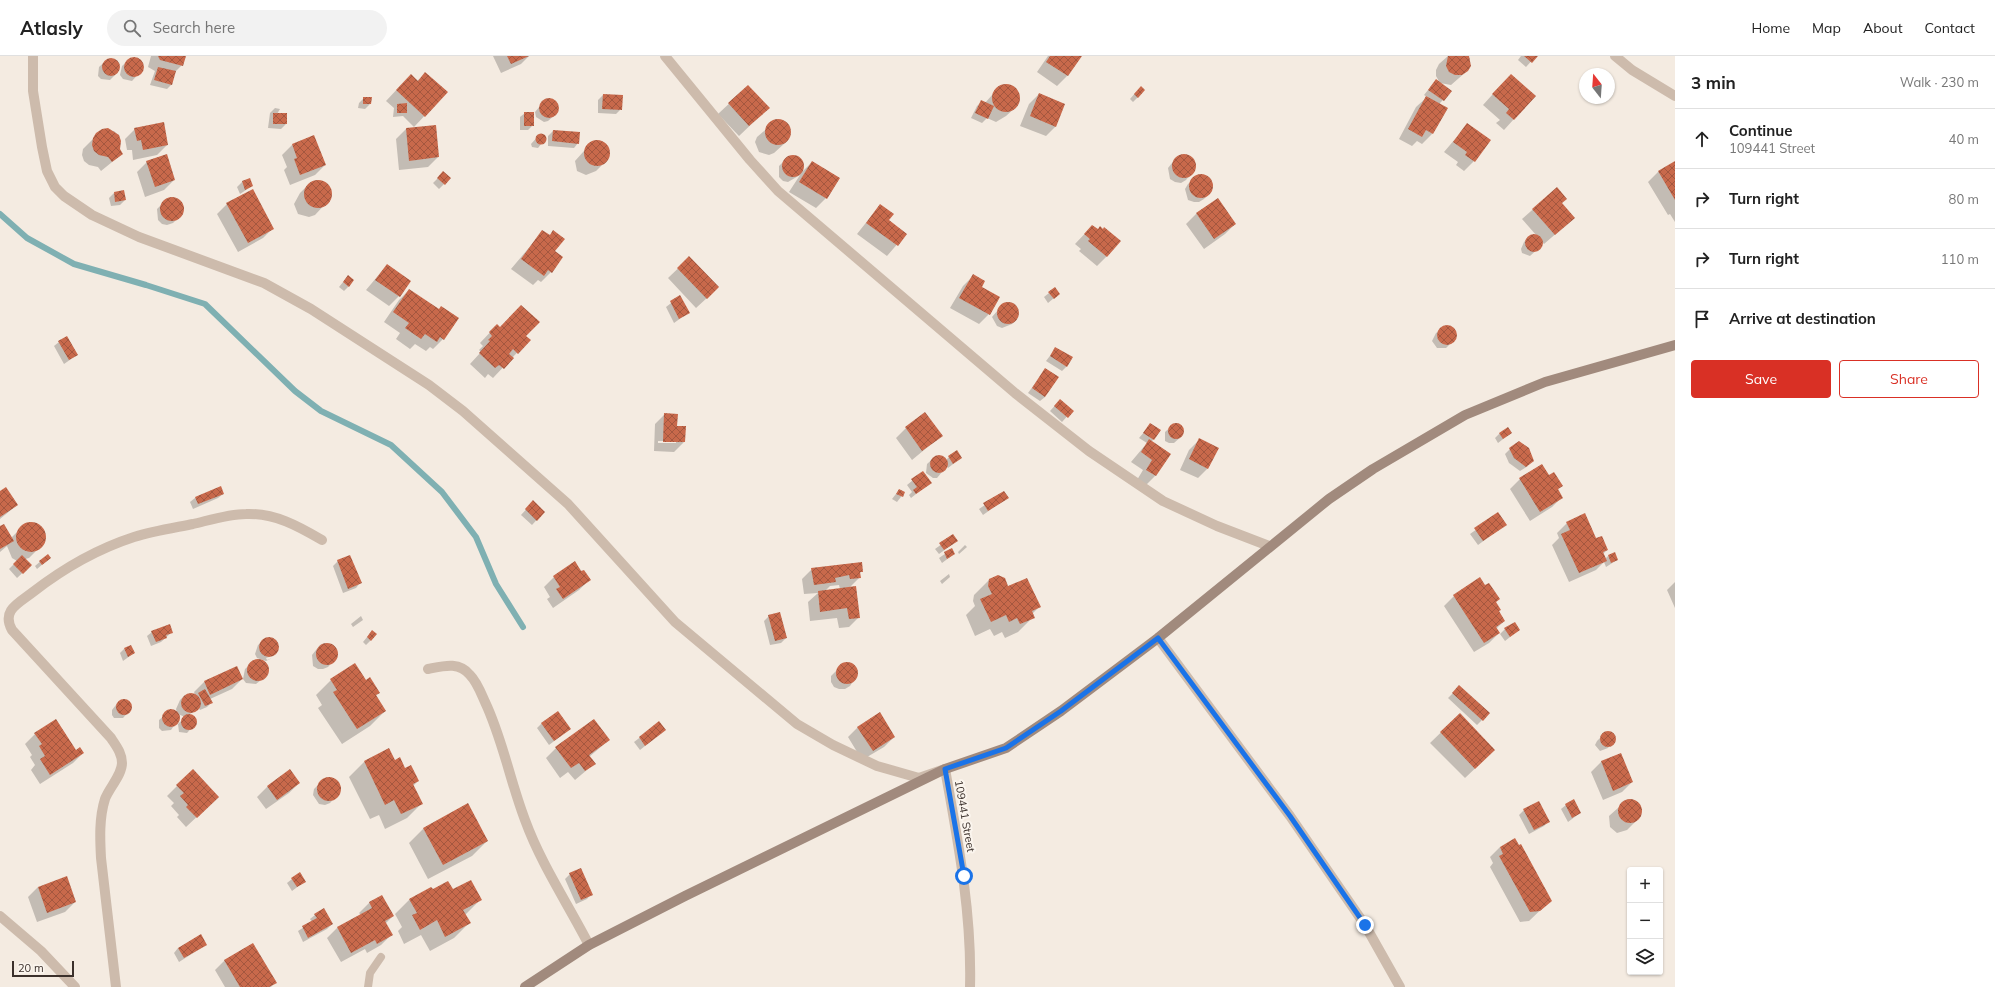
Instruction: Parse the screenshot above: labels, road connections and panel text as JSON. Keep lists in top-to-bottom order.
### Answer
{
  "streets": {
    "street": ["109441 Street"]
  },
  "scale_bar": "20 m",
  "north": "top",
  "page": {
    "header": "Atlasly",
    "search": "Search here",
    "nav": [
      "Home",
      "Map",
      "About",
      "Contact"
    ],
    "heading": ["3 min", "Walk · 230 m"],
    "list": [
      ["Continue", "109441 Street", "40 m"],
      ["Turn right", "80 m"],
      ["Turn right", "110 m"],
      "Arrive at destination"
    ],
    "buttons": ["Save", "Share"],
    "map_buttons": ["+", "−"],
    "scale": "20 m"
  }
}
